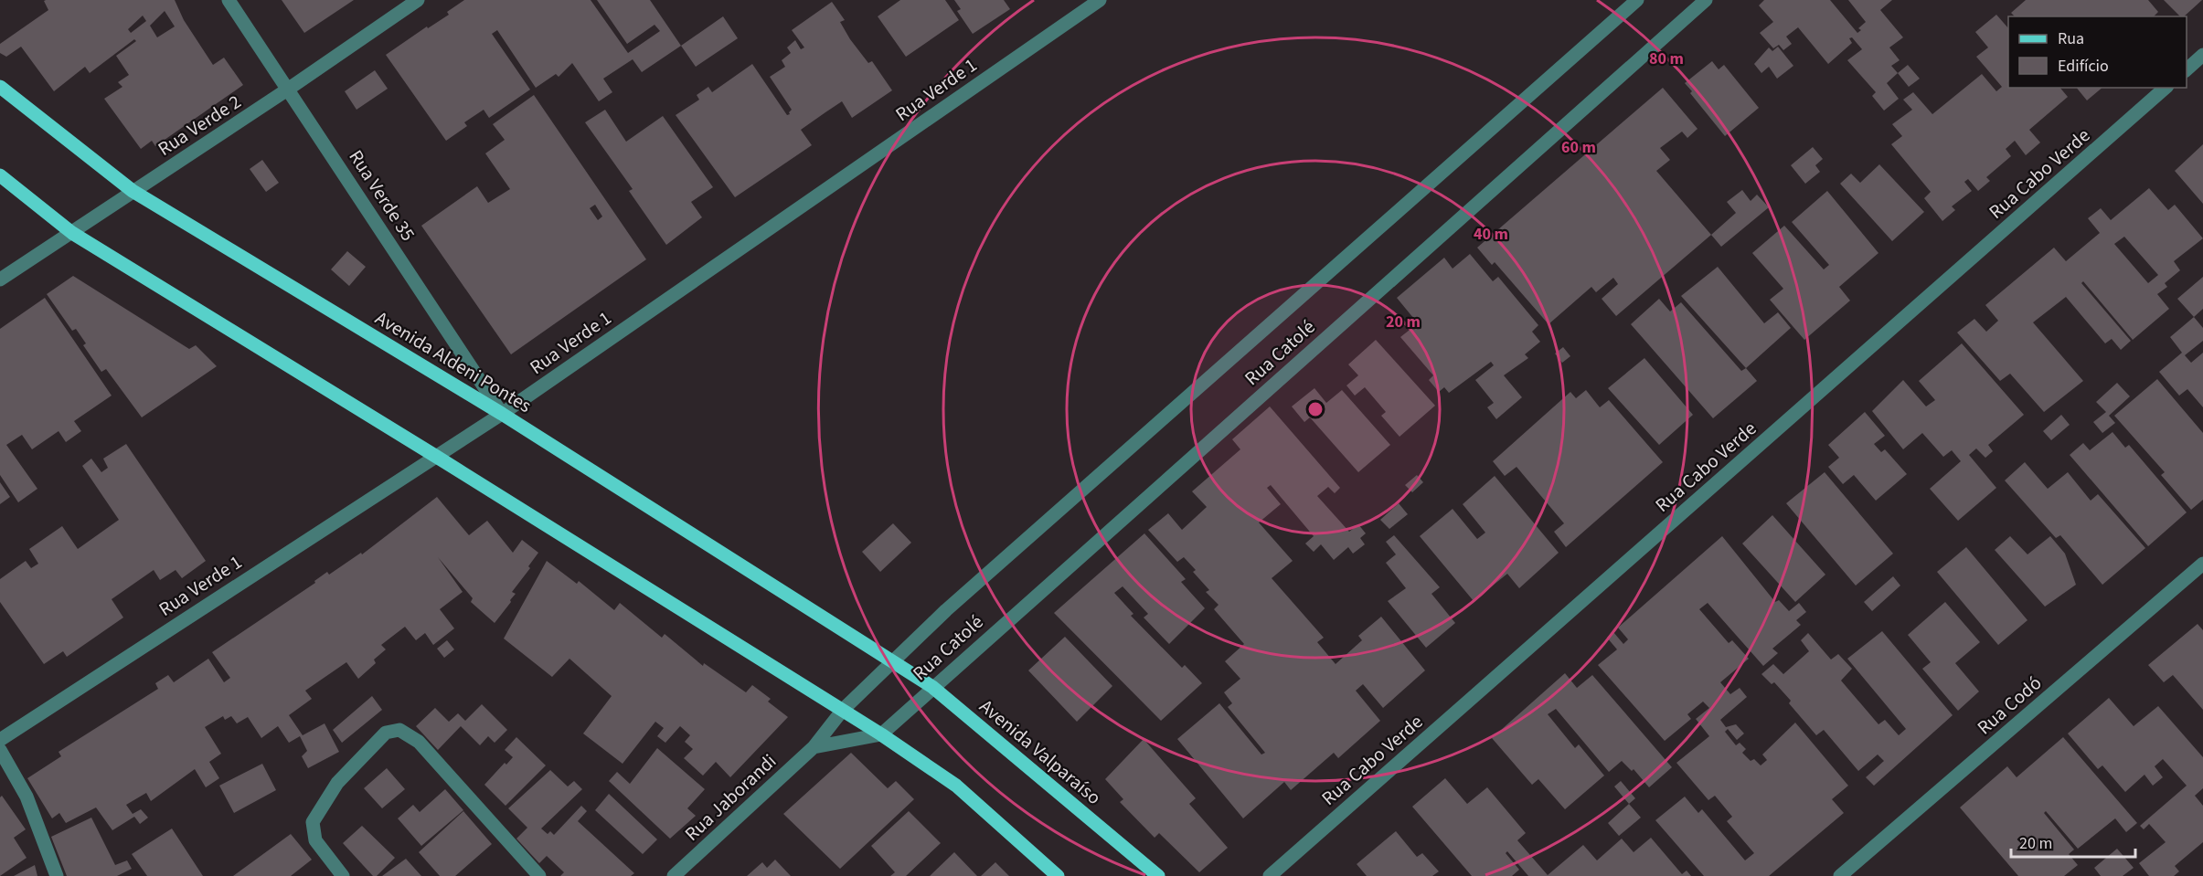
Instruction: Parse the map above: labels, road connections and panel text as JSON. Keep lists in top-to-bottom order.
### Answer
{
  "streets": {
    "main road": ["Avenida Aldeni Pontes", "Avenida Valparaíso"],
    "street": [
      "Rua Verde 1",
      "Rua Verde 2",
      "Rua Cabo Verde",
      "Rua Verde 35",
      "Rua Catolé",
      "Rua Codó",
      "Rua Jaborandi"
    ]
  },
  "crossings": [
    ["Rua Verde 1", "Rua Verde 35"],
    ["Rua Verde 1", "Avenida Aldeni Pontes"],
    ["Rua Verde 2", "Rua Verde 35"],
    ["Rua Verde 2", "Avenida Aldeni Pontes"],
    ["Rua Verde 35", "Avenida Aldeni Pontes"],
    ["Rua Catolé", "Avenida Aldeni Pontes"],
    ["Rua Catolé", "Avenida Valparaíso"],
    ["Rua Catolé", "Rua Jaborandi"],
    ["Avenida Aldeni Pontes", "Avenida Valparaíso"]
  ],
  "legend": ["Rua", "Edifício"],
  "scale_bar": "20 m",
  "rings": [
    "80 m",
    "60 m",
    "40 m",
    "20 m"
  ]
}
